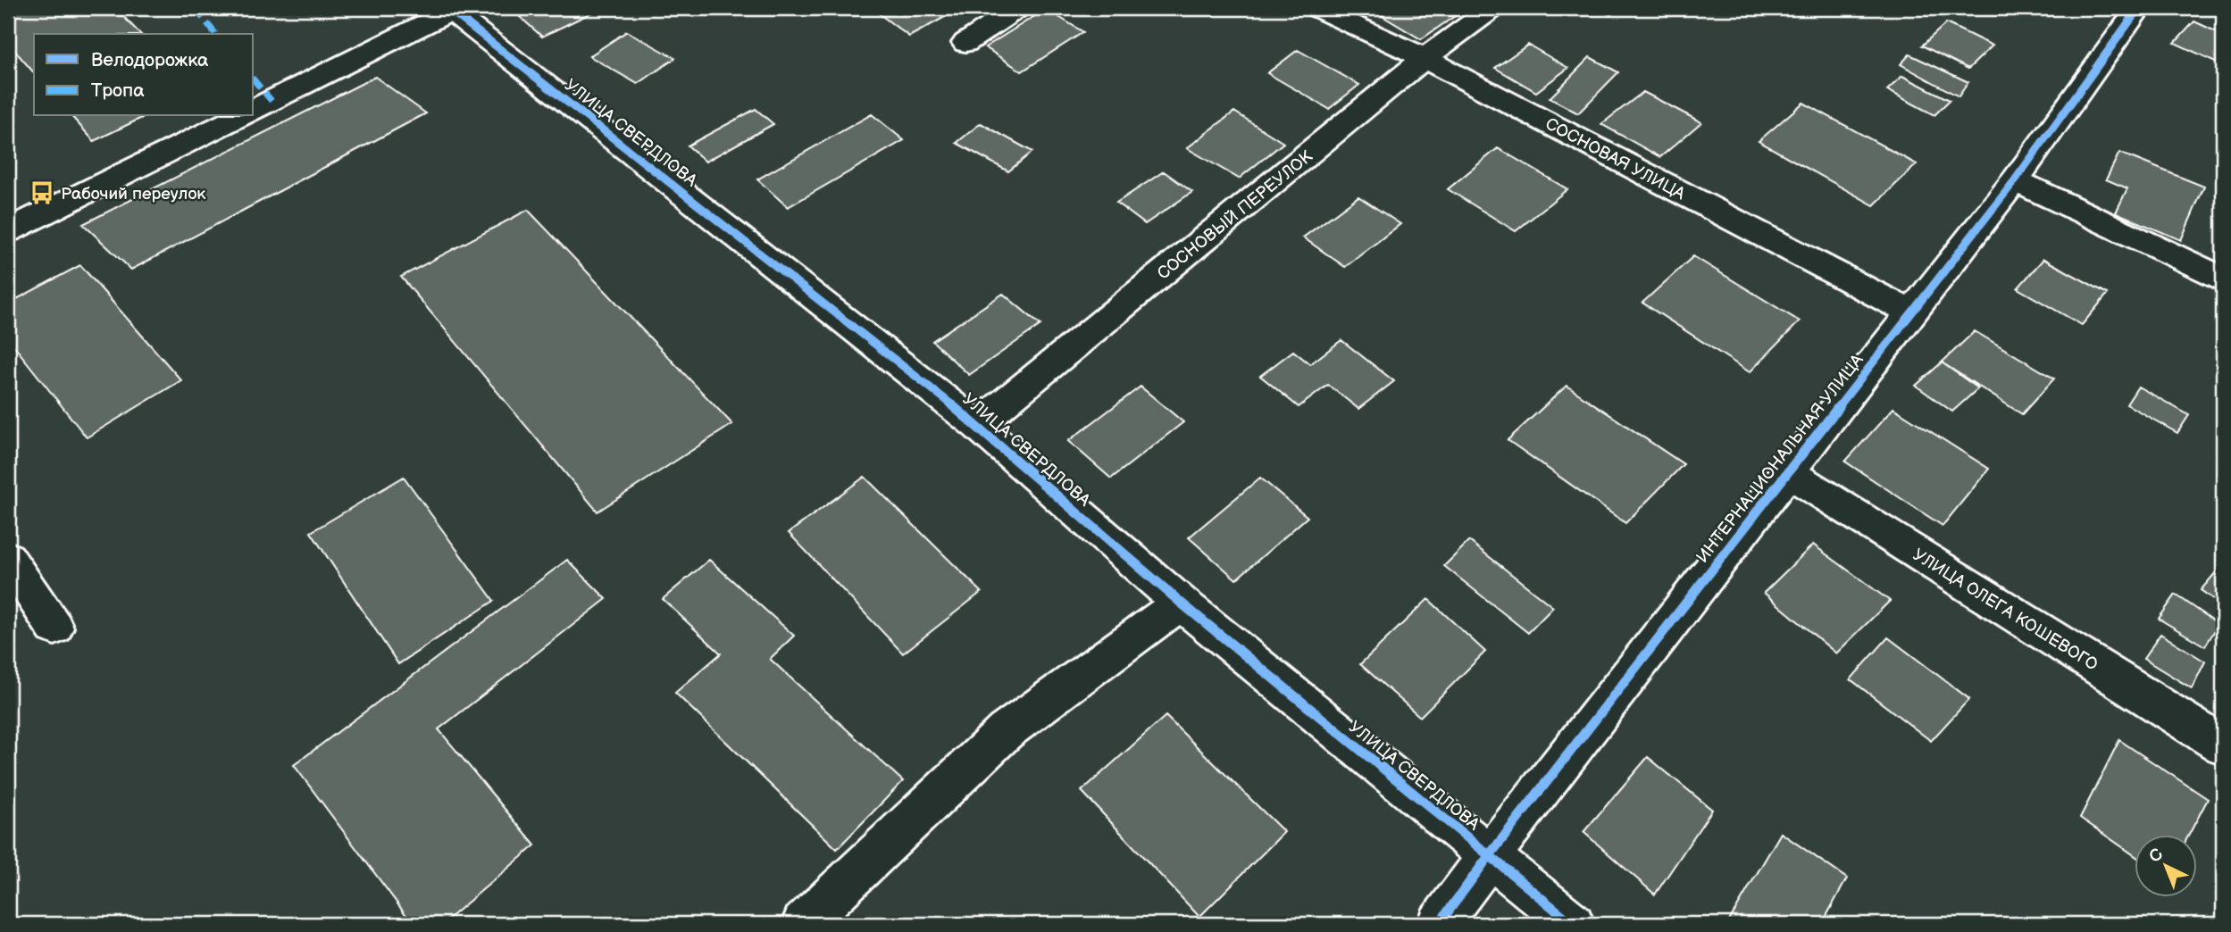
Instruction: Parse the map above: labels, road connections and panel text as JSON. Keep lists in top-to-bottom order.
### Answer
{
  "streets": {
    "street": [
      "УЛИЦА СВЕРДЛОВА",
      "СОСНОВАЯ УЛИЦА",
      "СОСНОВЫЙ ПЕРЕУЛОК",
      "ИНТЕРНАЦИОНАЛЬНАЯ УЛИЦА",
      "УЛИЦА ОЛЕГА КОШЕВОГО"
    ]
  },
  "crossings": [
    ["УЛИЦА СВЕРДЛОВА", "СОСНОВЫЙ ПЕРЕУЛОК"],
    ["УЛИЦА СВЕРДЛОВА", "ИНТЕРНАЦИОНАЛЬНАЯ УЛИЦА"],
    ["СОСНОВАЯ УЛИЦА", "СОСНОВЫЙ ПЕРЕУЛОК"],
    ["СОСНОВАЯ УЛИЦА", "ИНТЕРНАЦИОНАЛЬНАЯ УЛИЦА"],
    ["ИНТЕРНАЦИОНАЛЬНАЯ УЛИЦА", "УЛИЦА ОЛЕГА КОШЕВОГО"]
  ],
  "places": {
    "bus stop": ["Рабочий переулок"]
  },
  "legend": ["Велодорожка", "Тропа"],
  "north": "top left"
}
